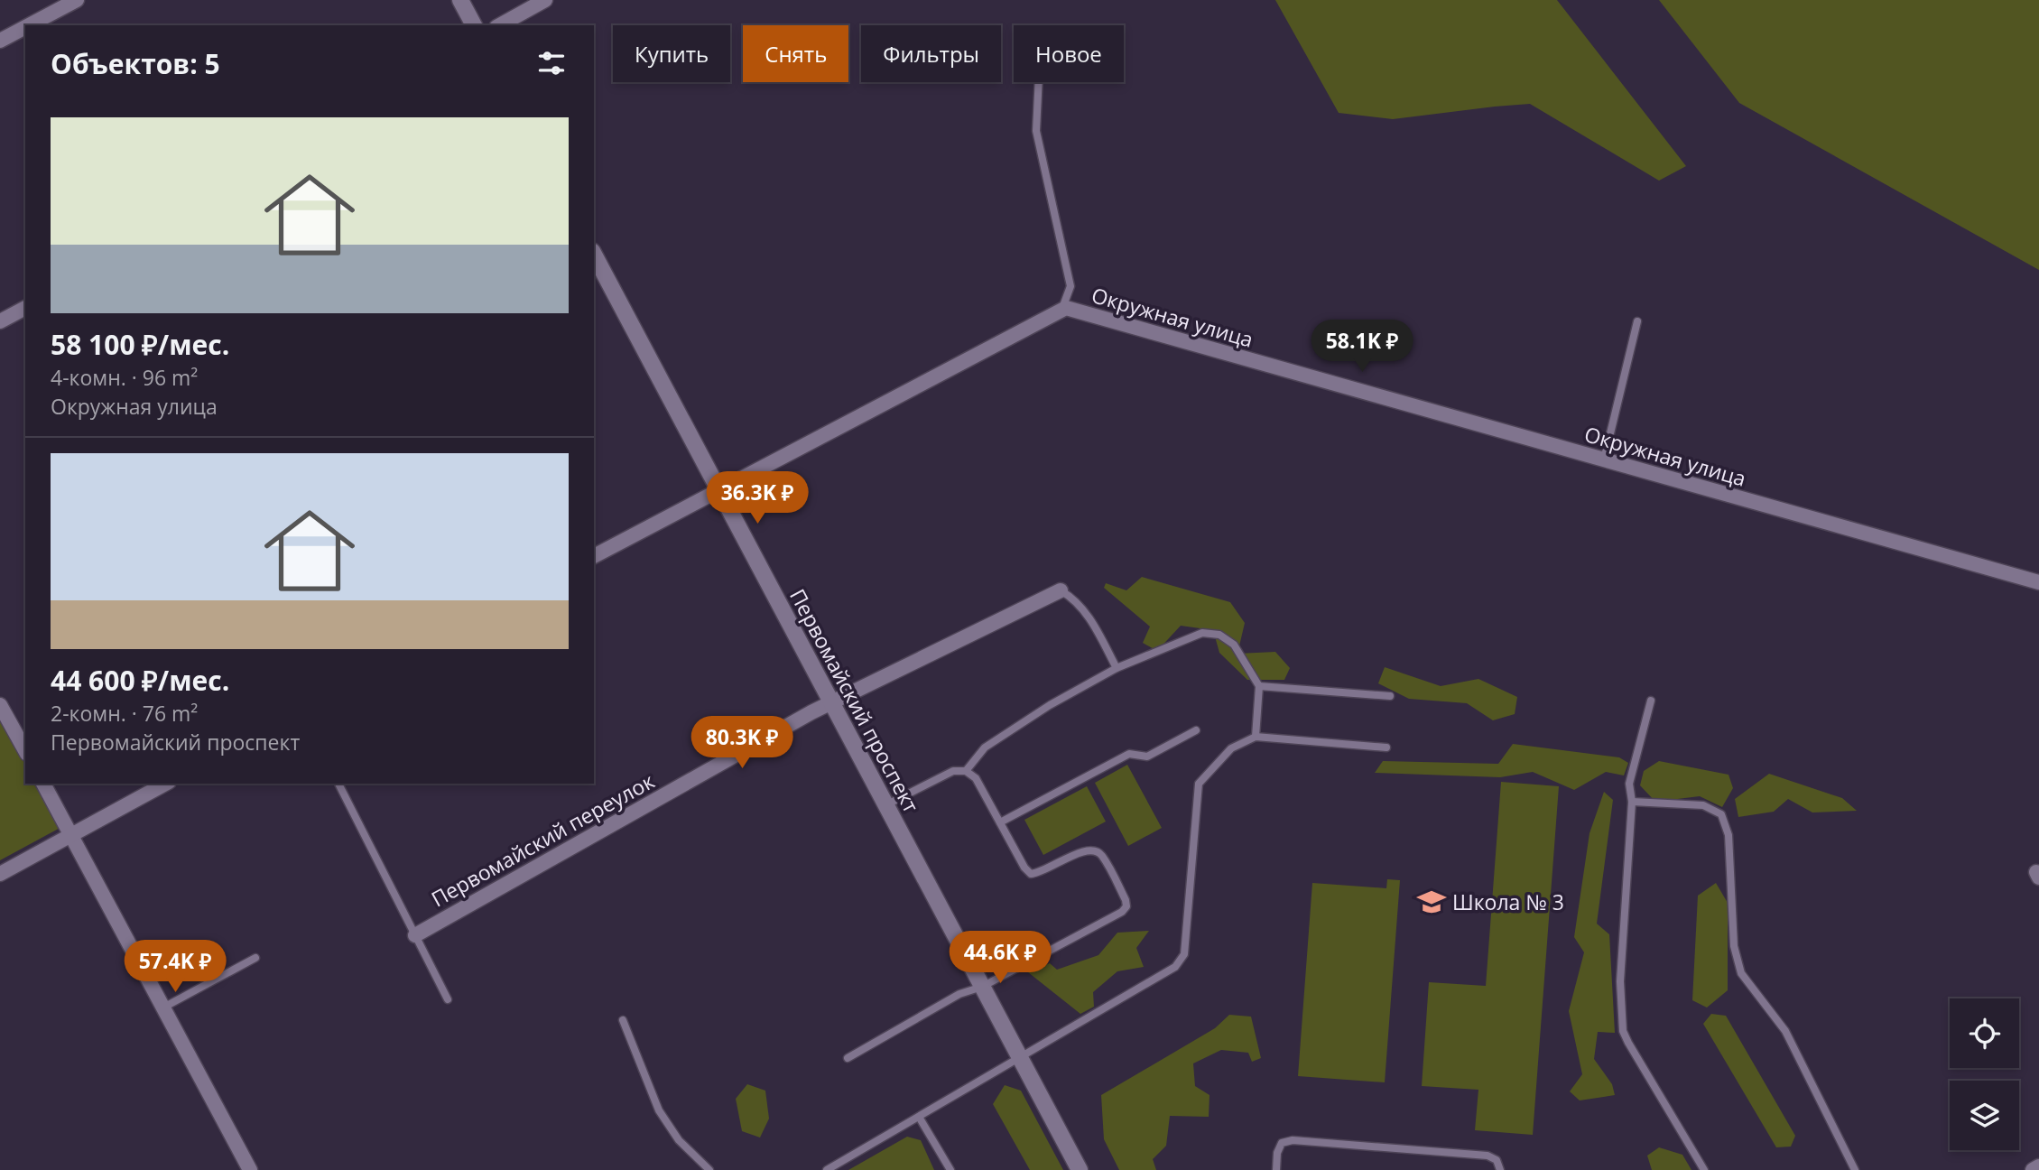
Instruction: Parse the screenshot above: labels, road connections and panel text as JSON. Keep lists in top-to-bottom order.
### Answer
{
  "streets": {
    "street": ["Окружная улица", "Первомайский проспект", "Первомайский переулок"]
  },
  "crossings": [
    ["Окружная улица", "Первомайский проспект"],
    ["Первомайский проспект", "Первомайский переулок"]
  ],
  "places": {
    "school or university": ["Школа № 3"]
  },
  "page": {
    "chip": [
      "Купить",
      "Снять",
      "Фильтры",
      "Новое"
    ],
    "heading": "Объектов: 5",
    "list": [
      {
        "name": "58 100 ₽/мес.",
        "note": "4-комн. · 96 m² · Окружная улица"
      },
      {
        "name": "44 600 ₽/мес.",
        "note": "2-комн. · 76 m² · Первомайский проспект"
      }
    ],
    "price": [
      "58.1K ₽",
      "36.3K ₽",
      "80.3K ₽",
      "44.6K ₽",
      "57.4K ₽"
    ]
  }
}
